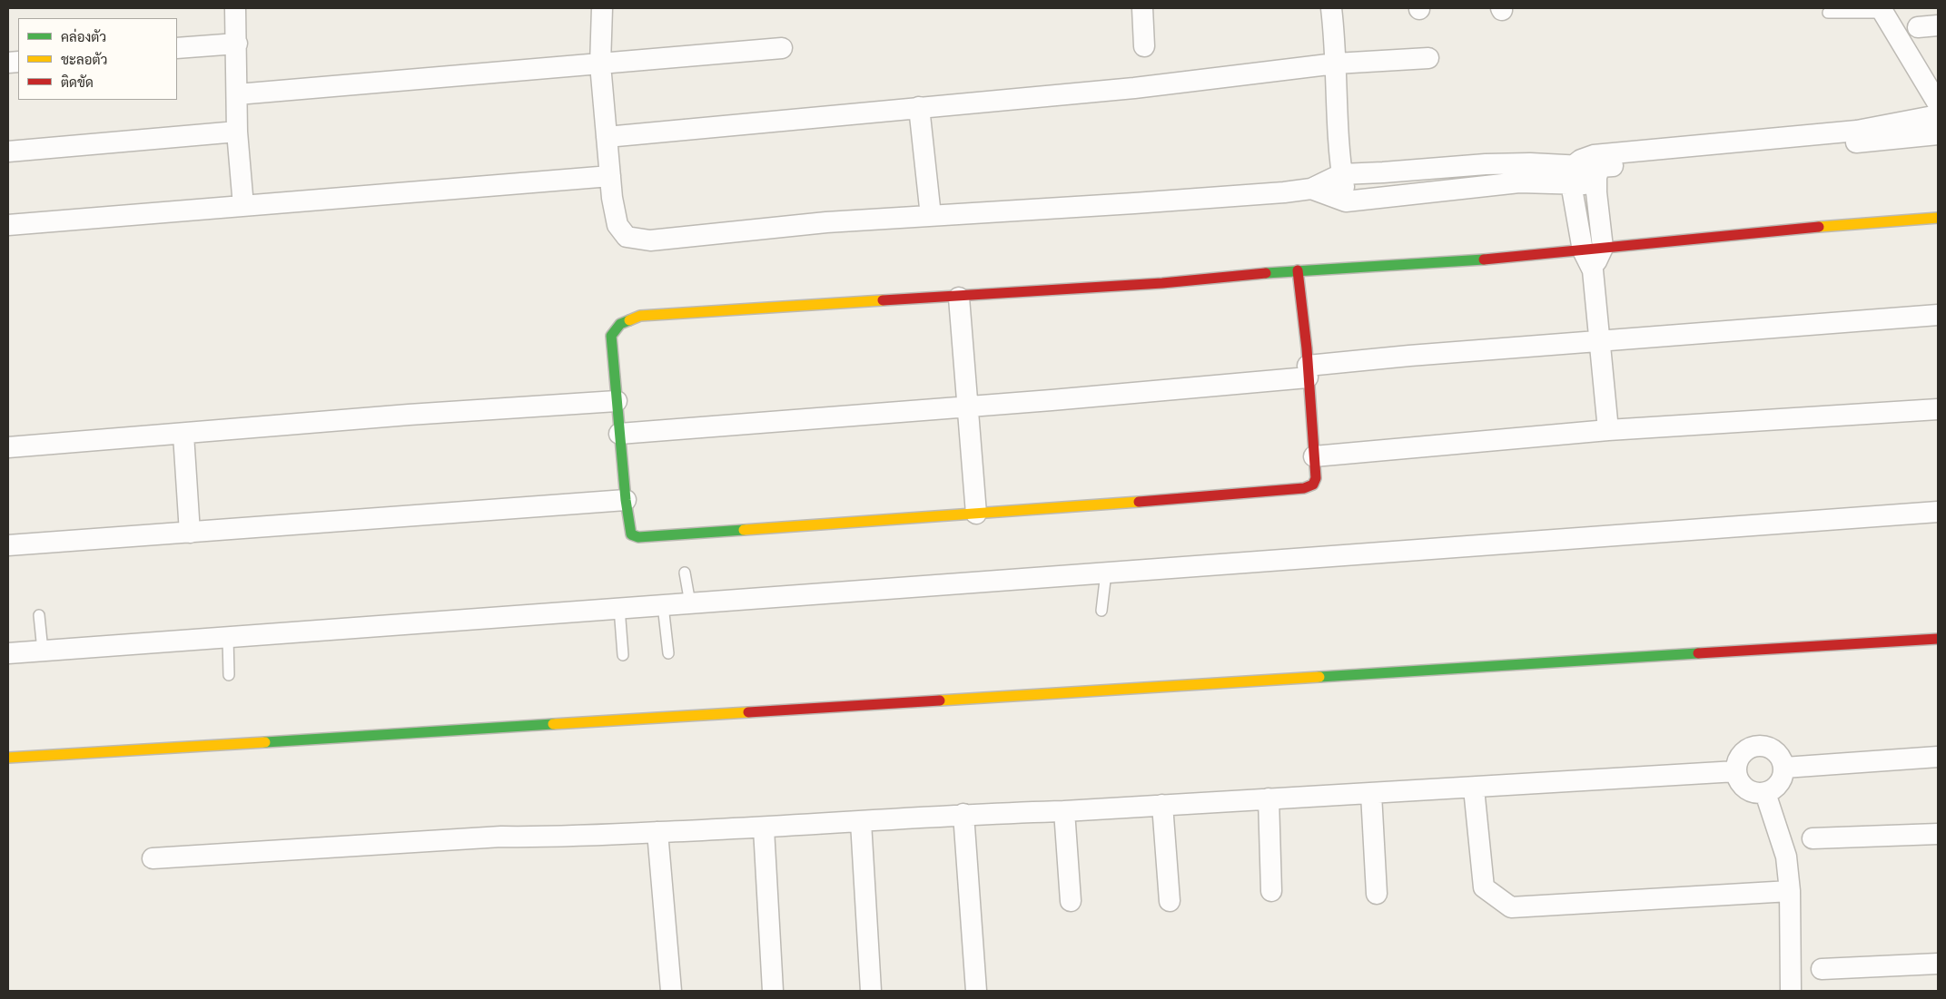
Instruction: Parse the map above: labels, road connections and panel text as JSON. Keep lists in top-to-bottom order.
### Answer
{
  "legend": ["คล่องตัว", "ชะลอตัว", "ติดขัด"]
}
